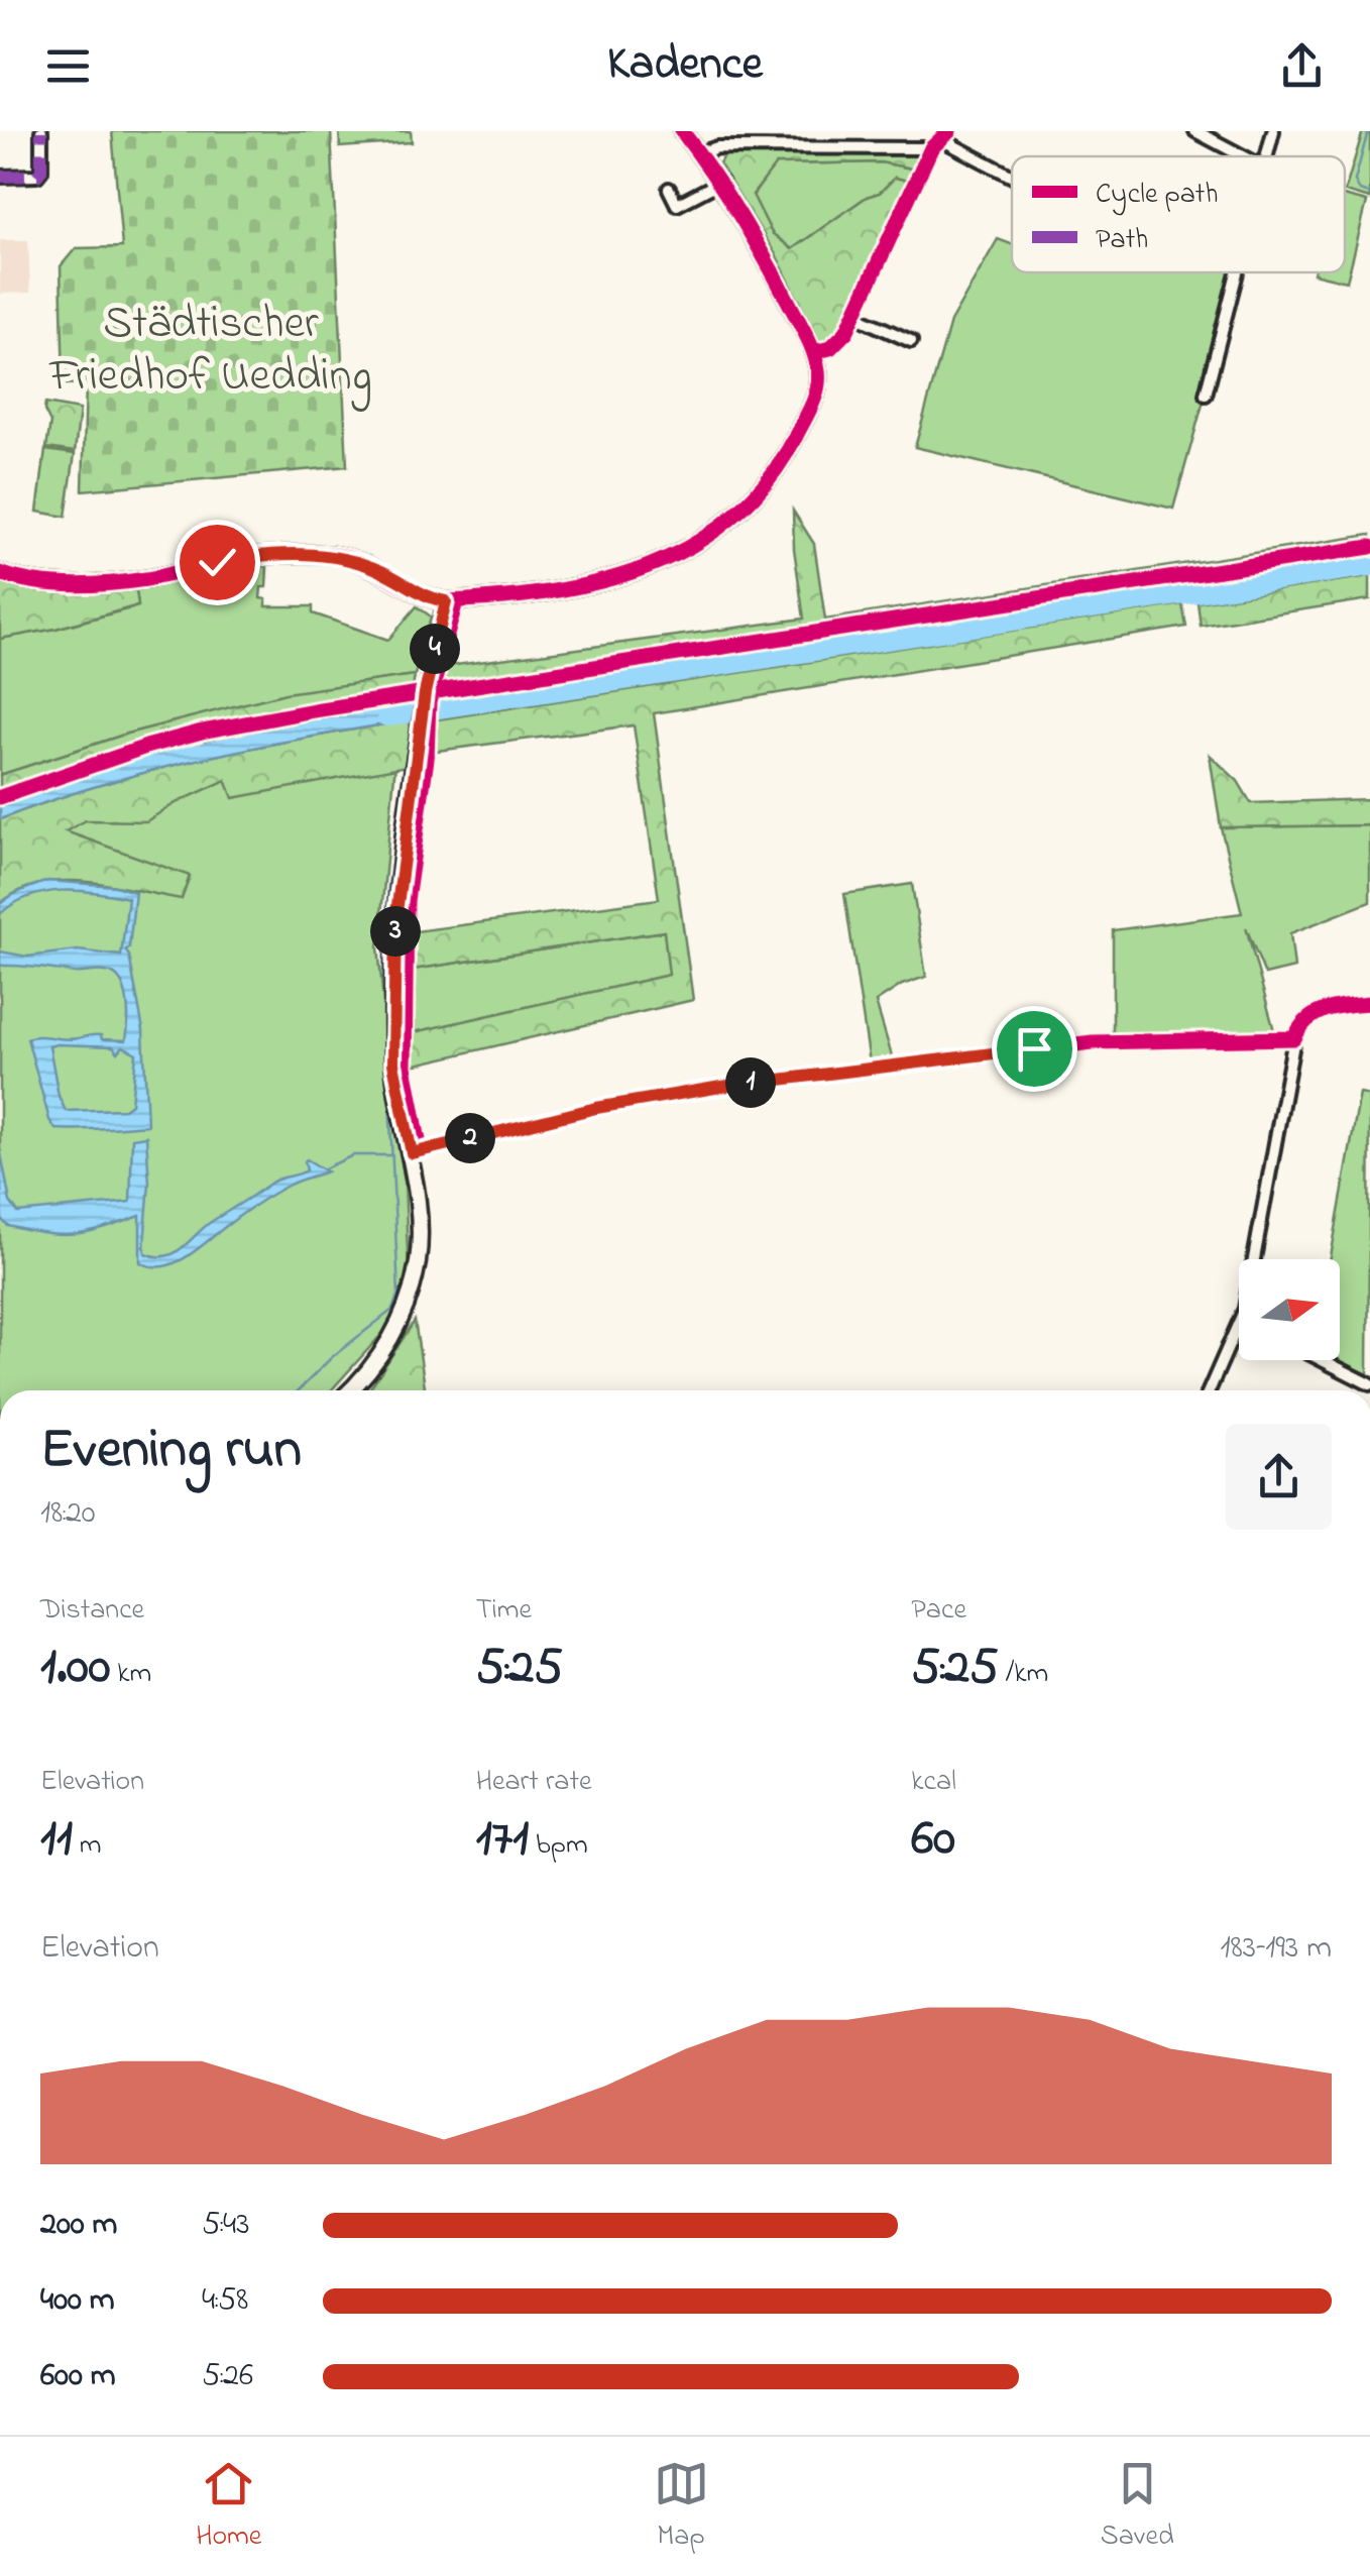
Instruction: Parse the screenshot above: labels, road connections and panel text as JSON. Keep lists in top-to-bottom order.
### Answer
{
  "parks": ["Städtischer Friedhof Uedding"],
  "legend": ["Cycle path", "Path"],
  "north": "right",
  "page": {
    "header": "Kadence",
    "pins": [
      "4",
      "3",
      "1",
      "2"
    ],
    "heading": ["Evening run", "18:20"],
    "stats": [
      ["Distance", "1.00 km"],
      ["Time", "5:25"],
      ["Pace", "5:25 /km"],
      ["Elevation", "11 m"],
      ["Heart rate", "171 bpm"],
      ["kcal", "60"]
    ],
    "chart": ["Elevation", "183–193 m"],
    "list": [
      {
        "name": "200 m",
        "note": "5:43"
      },
      {
        "name": "400 m",
        "note": "4:58"
      },
      {
        "name": "600 m",
        "note": "5:26"
      }
    ],
    "tabs": ["Home", "Map", "Saved"]
  }
}
